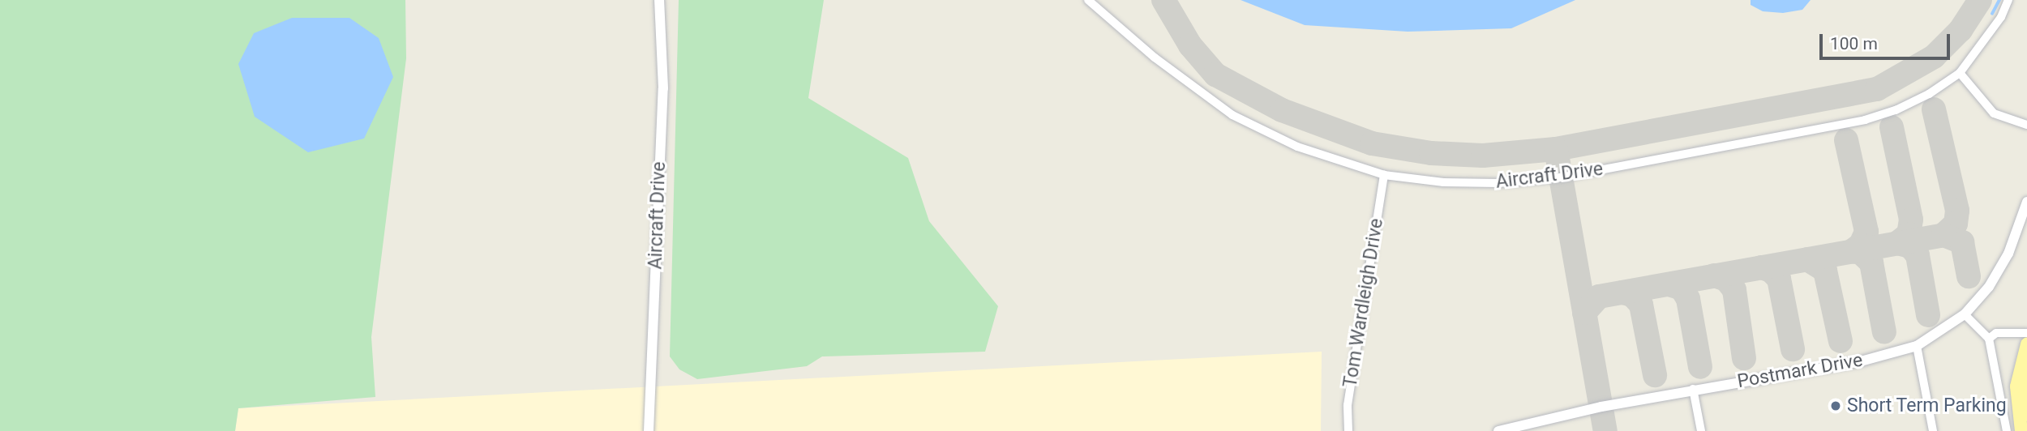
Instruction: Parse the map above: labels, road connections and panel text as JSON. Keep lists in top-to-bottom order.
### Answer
{
  "streets": {
    "street": ["Aircraft Drive", "Tom Wardleigh Drive", "Postmark Drive"]
  },
  "crossings": [
    ["Aircraft Drive", "Tom Wardleigh Drive"]
  ],
  "places": ["Short Term Parking"],
  "scale_bar": "100 m"
}
